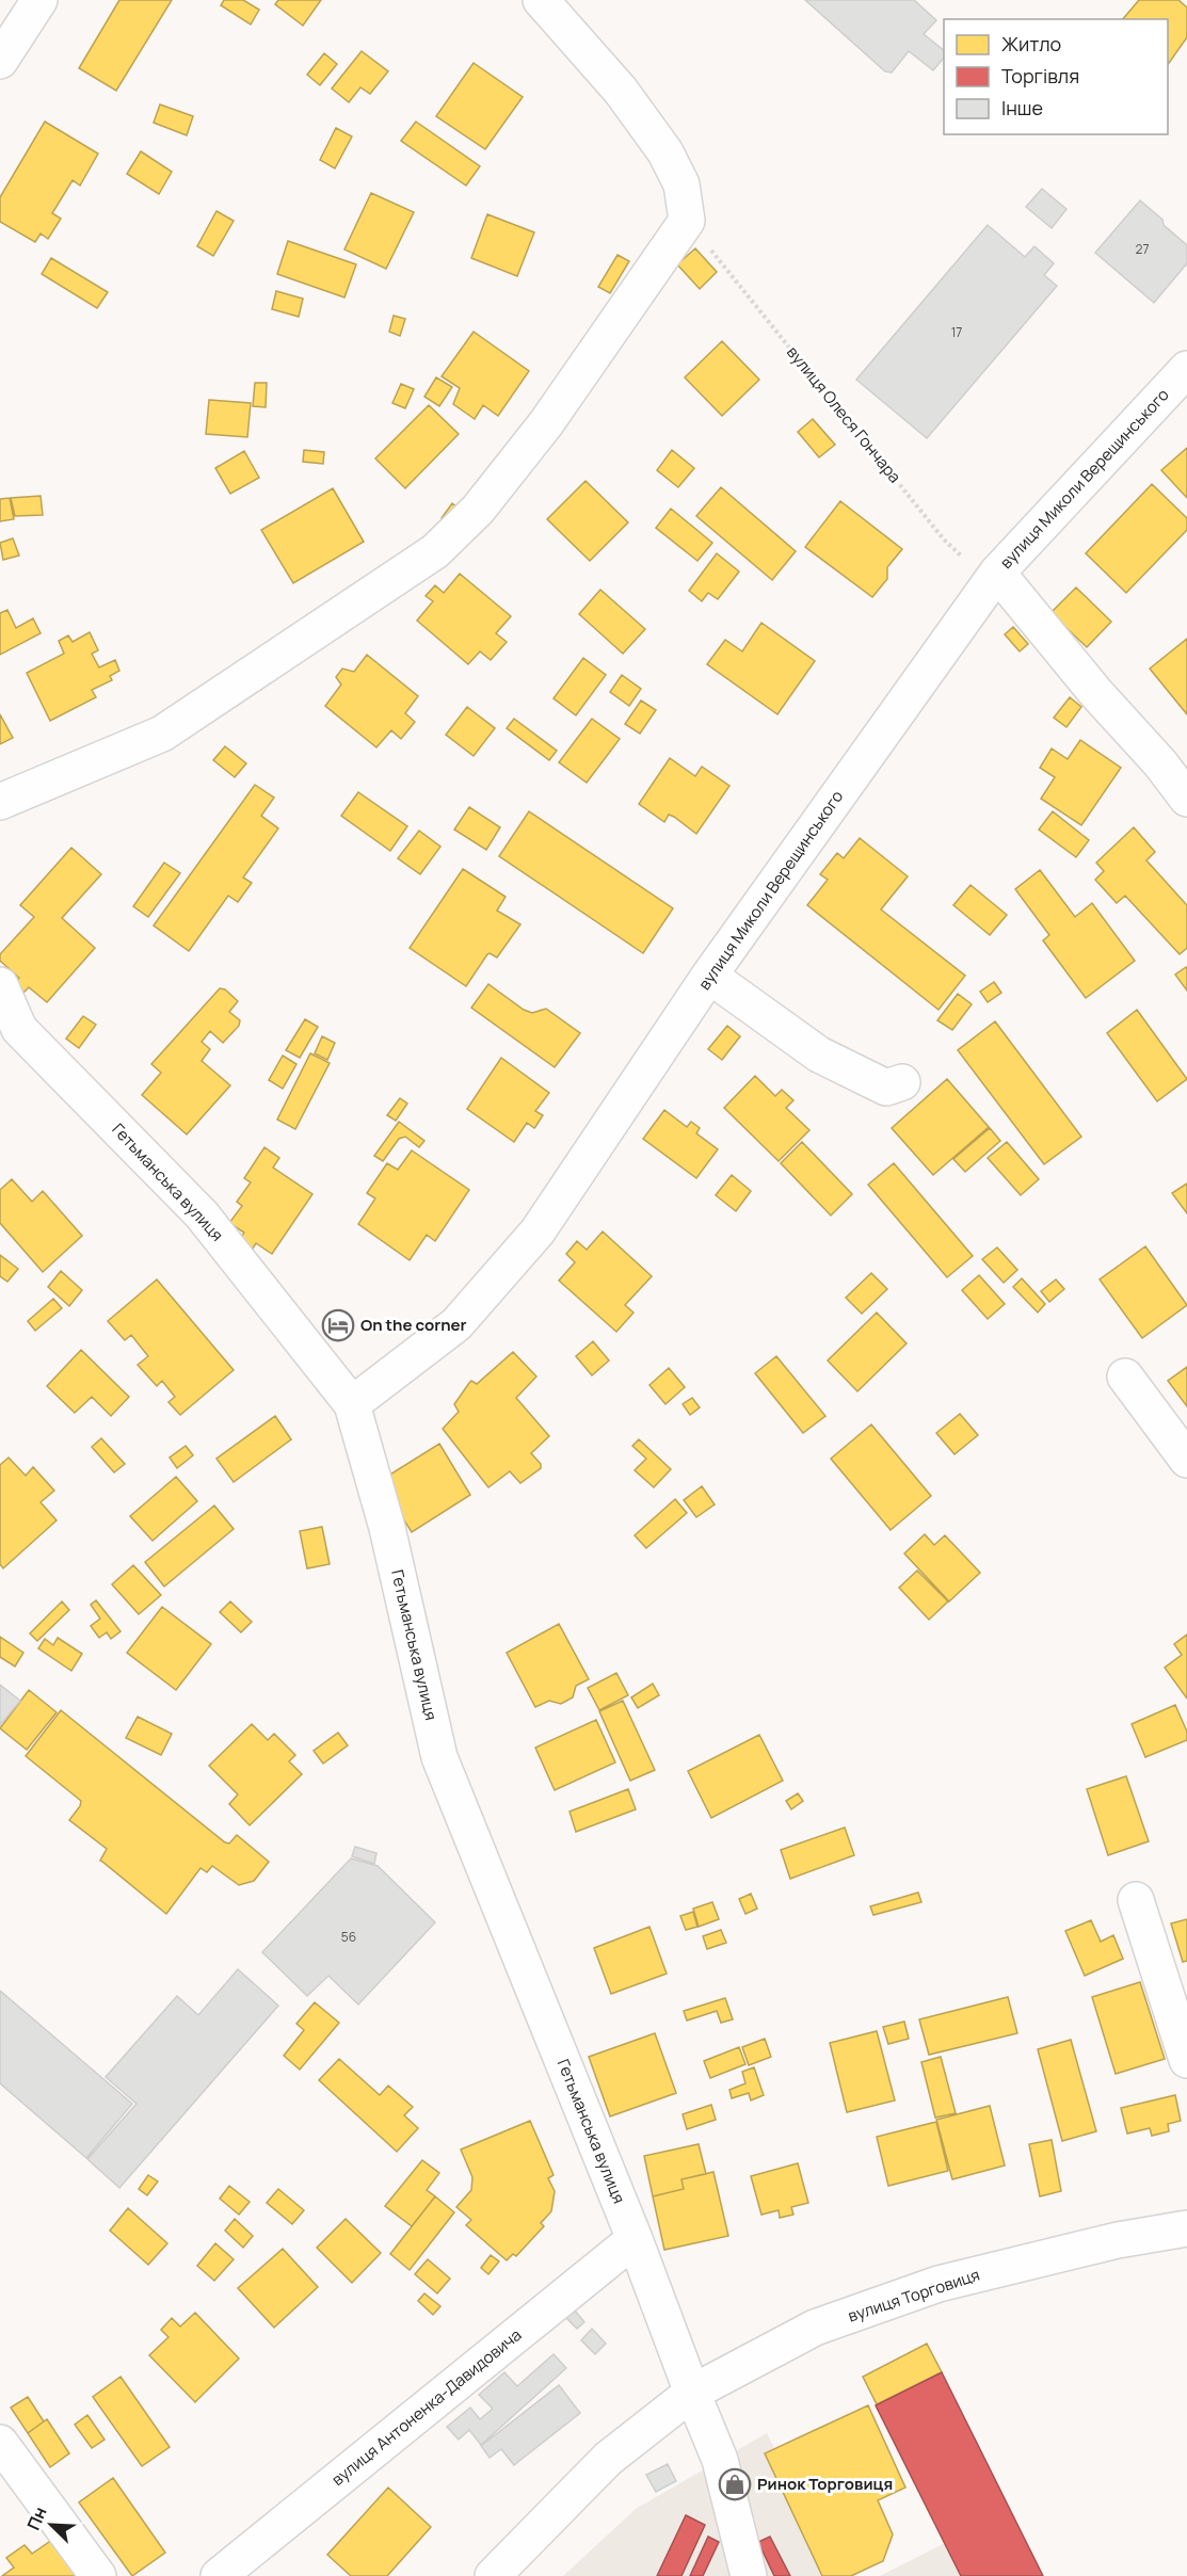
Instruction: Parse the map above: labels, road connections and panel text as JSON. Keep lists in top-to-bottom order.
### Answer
{
  "streets": {
    "street": [
      "вулиця Миколи Верещинського",
      "Гетьманська вулиця",
      "вулиця Торговиця",
      "вулиця Антоненка-Давидовича"
    ],
    "path": ["вулиця Олеся Гончара"]
  },
  "crossings": [
    ["вулиця Олеся Гончара", "вулиця Миколи Верещинського"],
    ["вулиця Миколи Верещинського", "Гетьманська вулиця"],
    ["Гетьманська вулиця", "вулиця Торговиця"],
    ["Гетьманська вулиця", "вулиця Антоненка-Давидовича"]
  ],
  "places": {
    "hotel": ["On the corner"],
    "shop": ["Ринок Торговиця"]
  },
  "house_numbers": ["27", "17", "56"],
  "legend": ["Житло", "Торгівля", "Інше"],
  "north": "top left"
}
